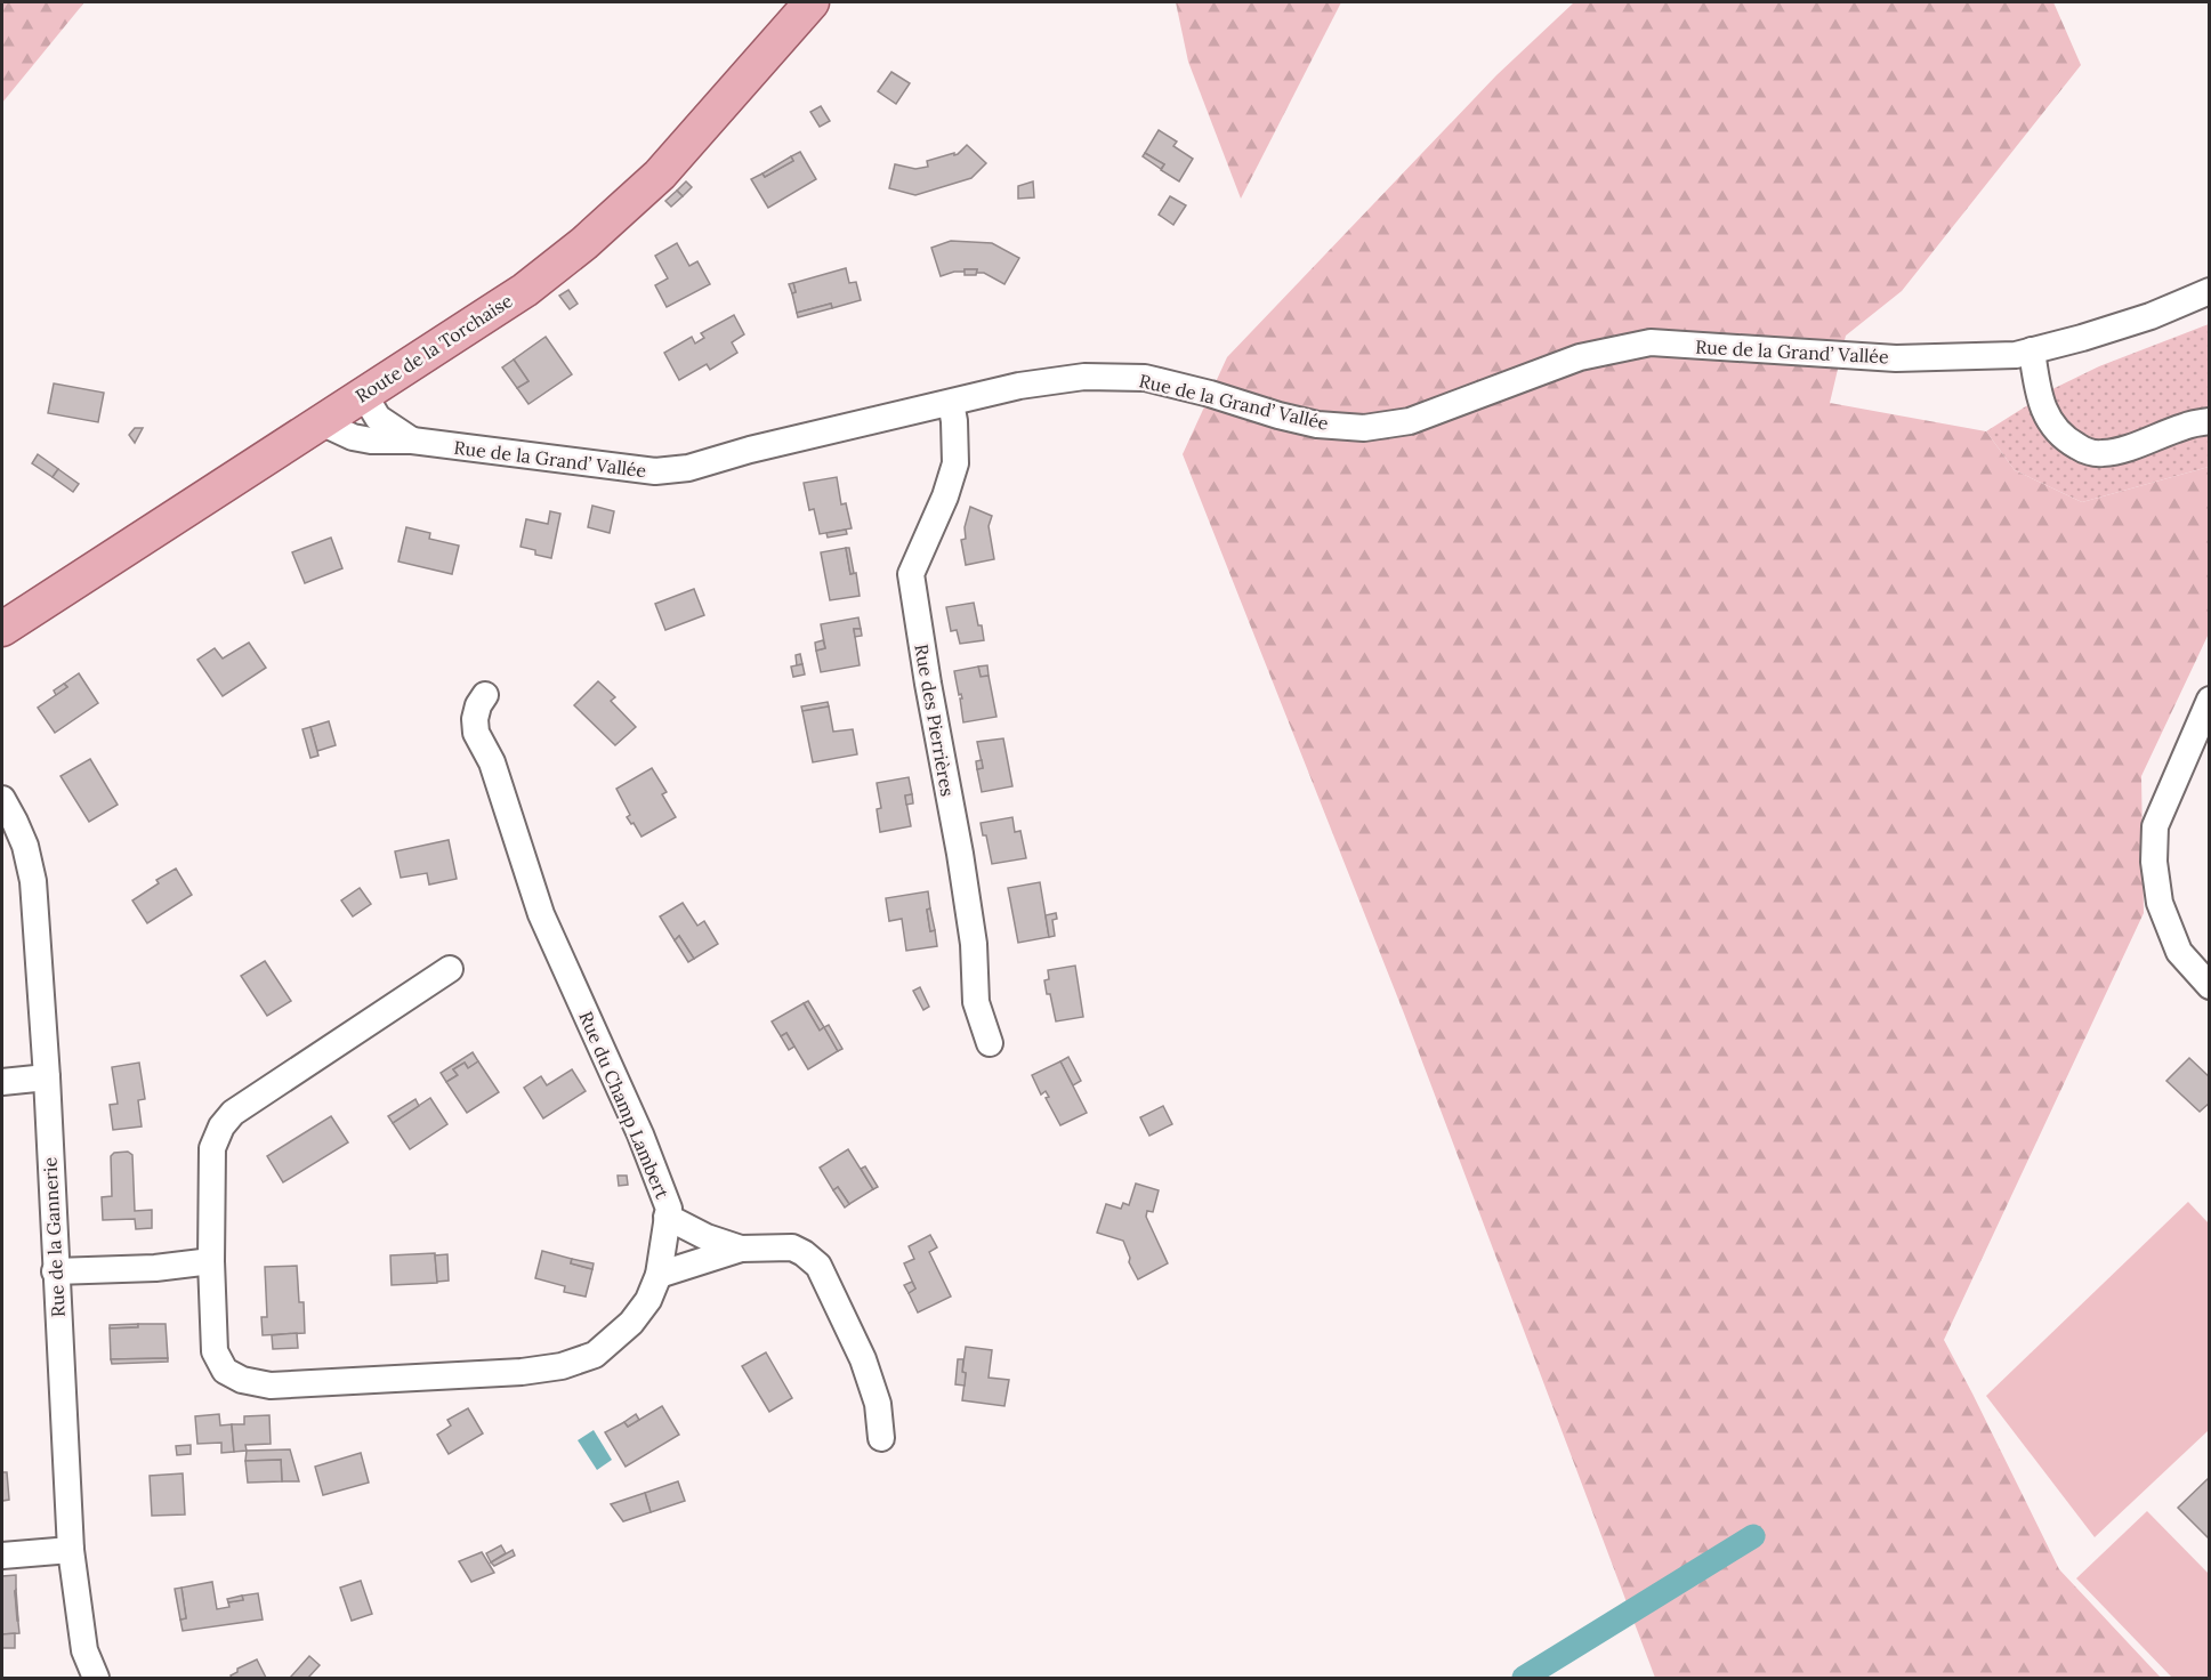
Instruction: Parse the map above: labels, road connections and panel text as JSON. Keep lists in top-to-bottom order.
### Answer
{
  "streets": {
    "main road": ["Route de la Torchaise"],
    "street": [
      "Rue de la Grand’ Vallée",
      "Rue des Pierrières",
      "Rue du Champ Lambert",
      "Rue de la Gannerie"
    ]
  },
  "crossings": [
    ["Route de la Torchaise", "Rue de la Grand’ Vallée"],
    ["Rue de la Grand’ Vallée", "Rue des Pierrières"]
  ]
}
